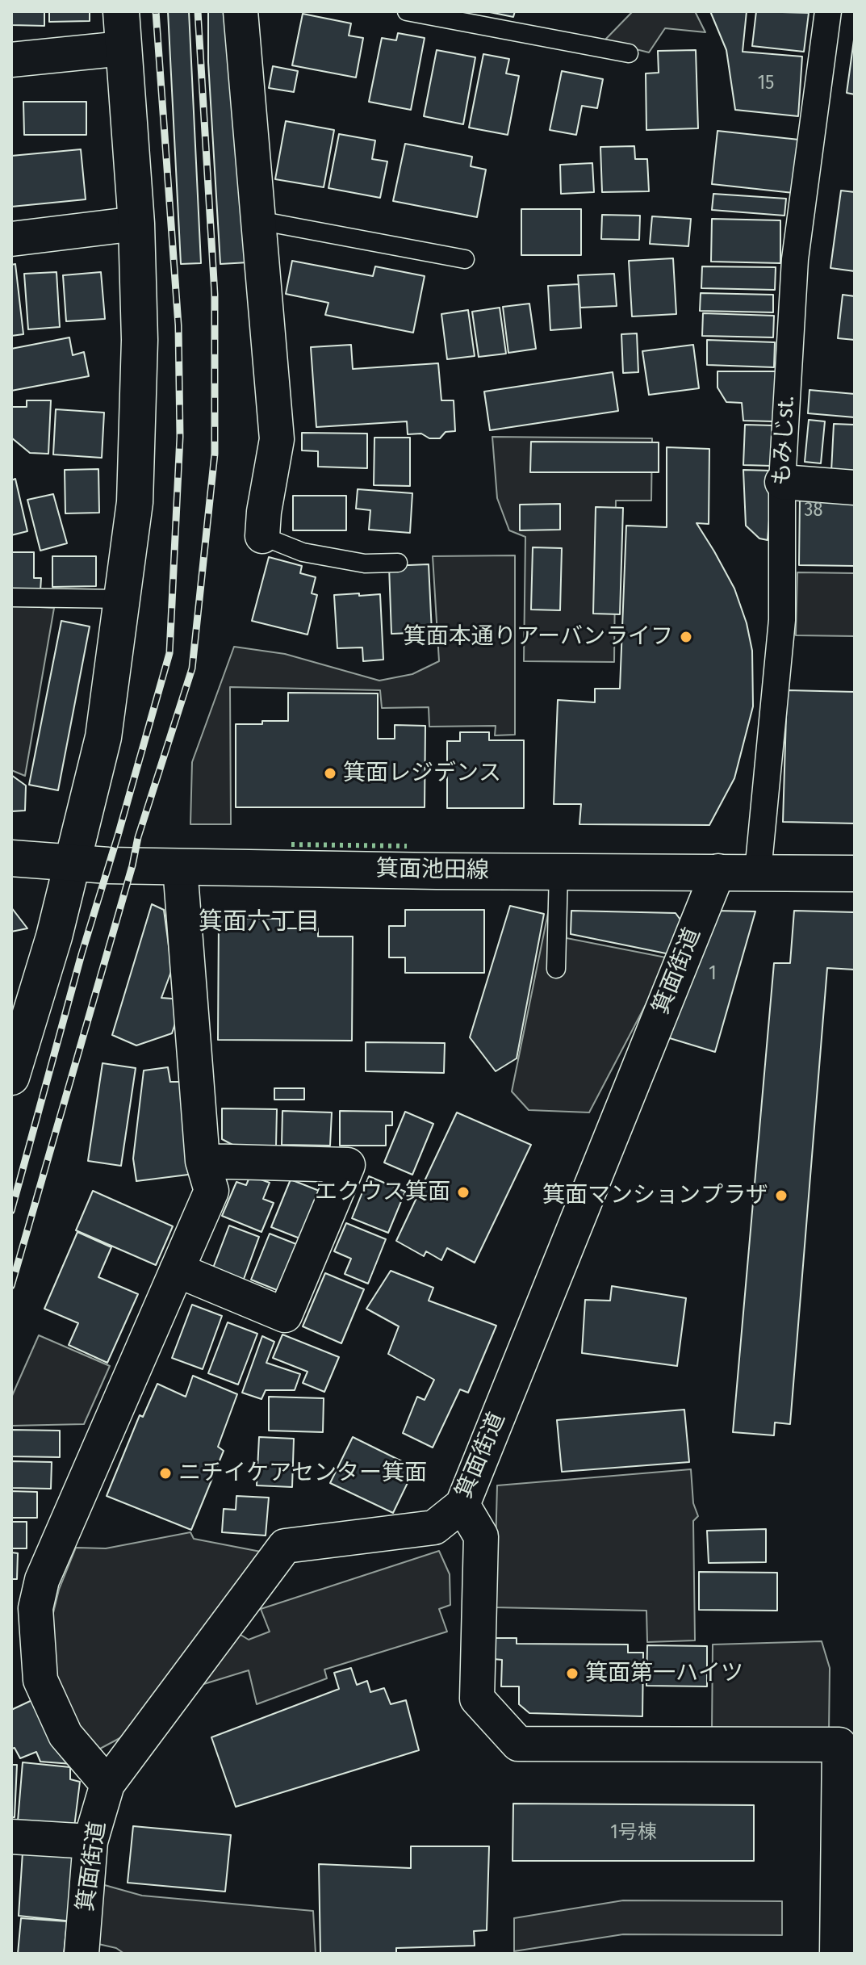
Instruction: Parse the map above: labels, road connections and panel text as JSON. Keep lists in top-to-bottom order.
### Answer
{
  "streets": {
    "street": ["もみじst.", "箕面池田線", "箕面街道"]
  },
  "crossings": [
    ["もみじst.", "箕面池田線"],
    ["箕面池田線", "箕面街道"]
  ],
  "districts": ["箕面六丁目"],
  "places": [
    "箕面本通りアーバンライフ",
    "箕面レジデンス",
    "エクウス箕面",
    "箕面マンションプラザ",
    "ニチイケアセンター箕面",
    "箕面第一ハイツ"
  ],
  "house_numbers": [
    "15",
    "38",
    "1",
    "1号棟"
  ]
}
